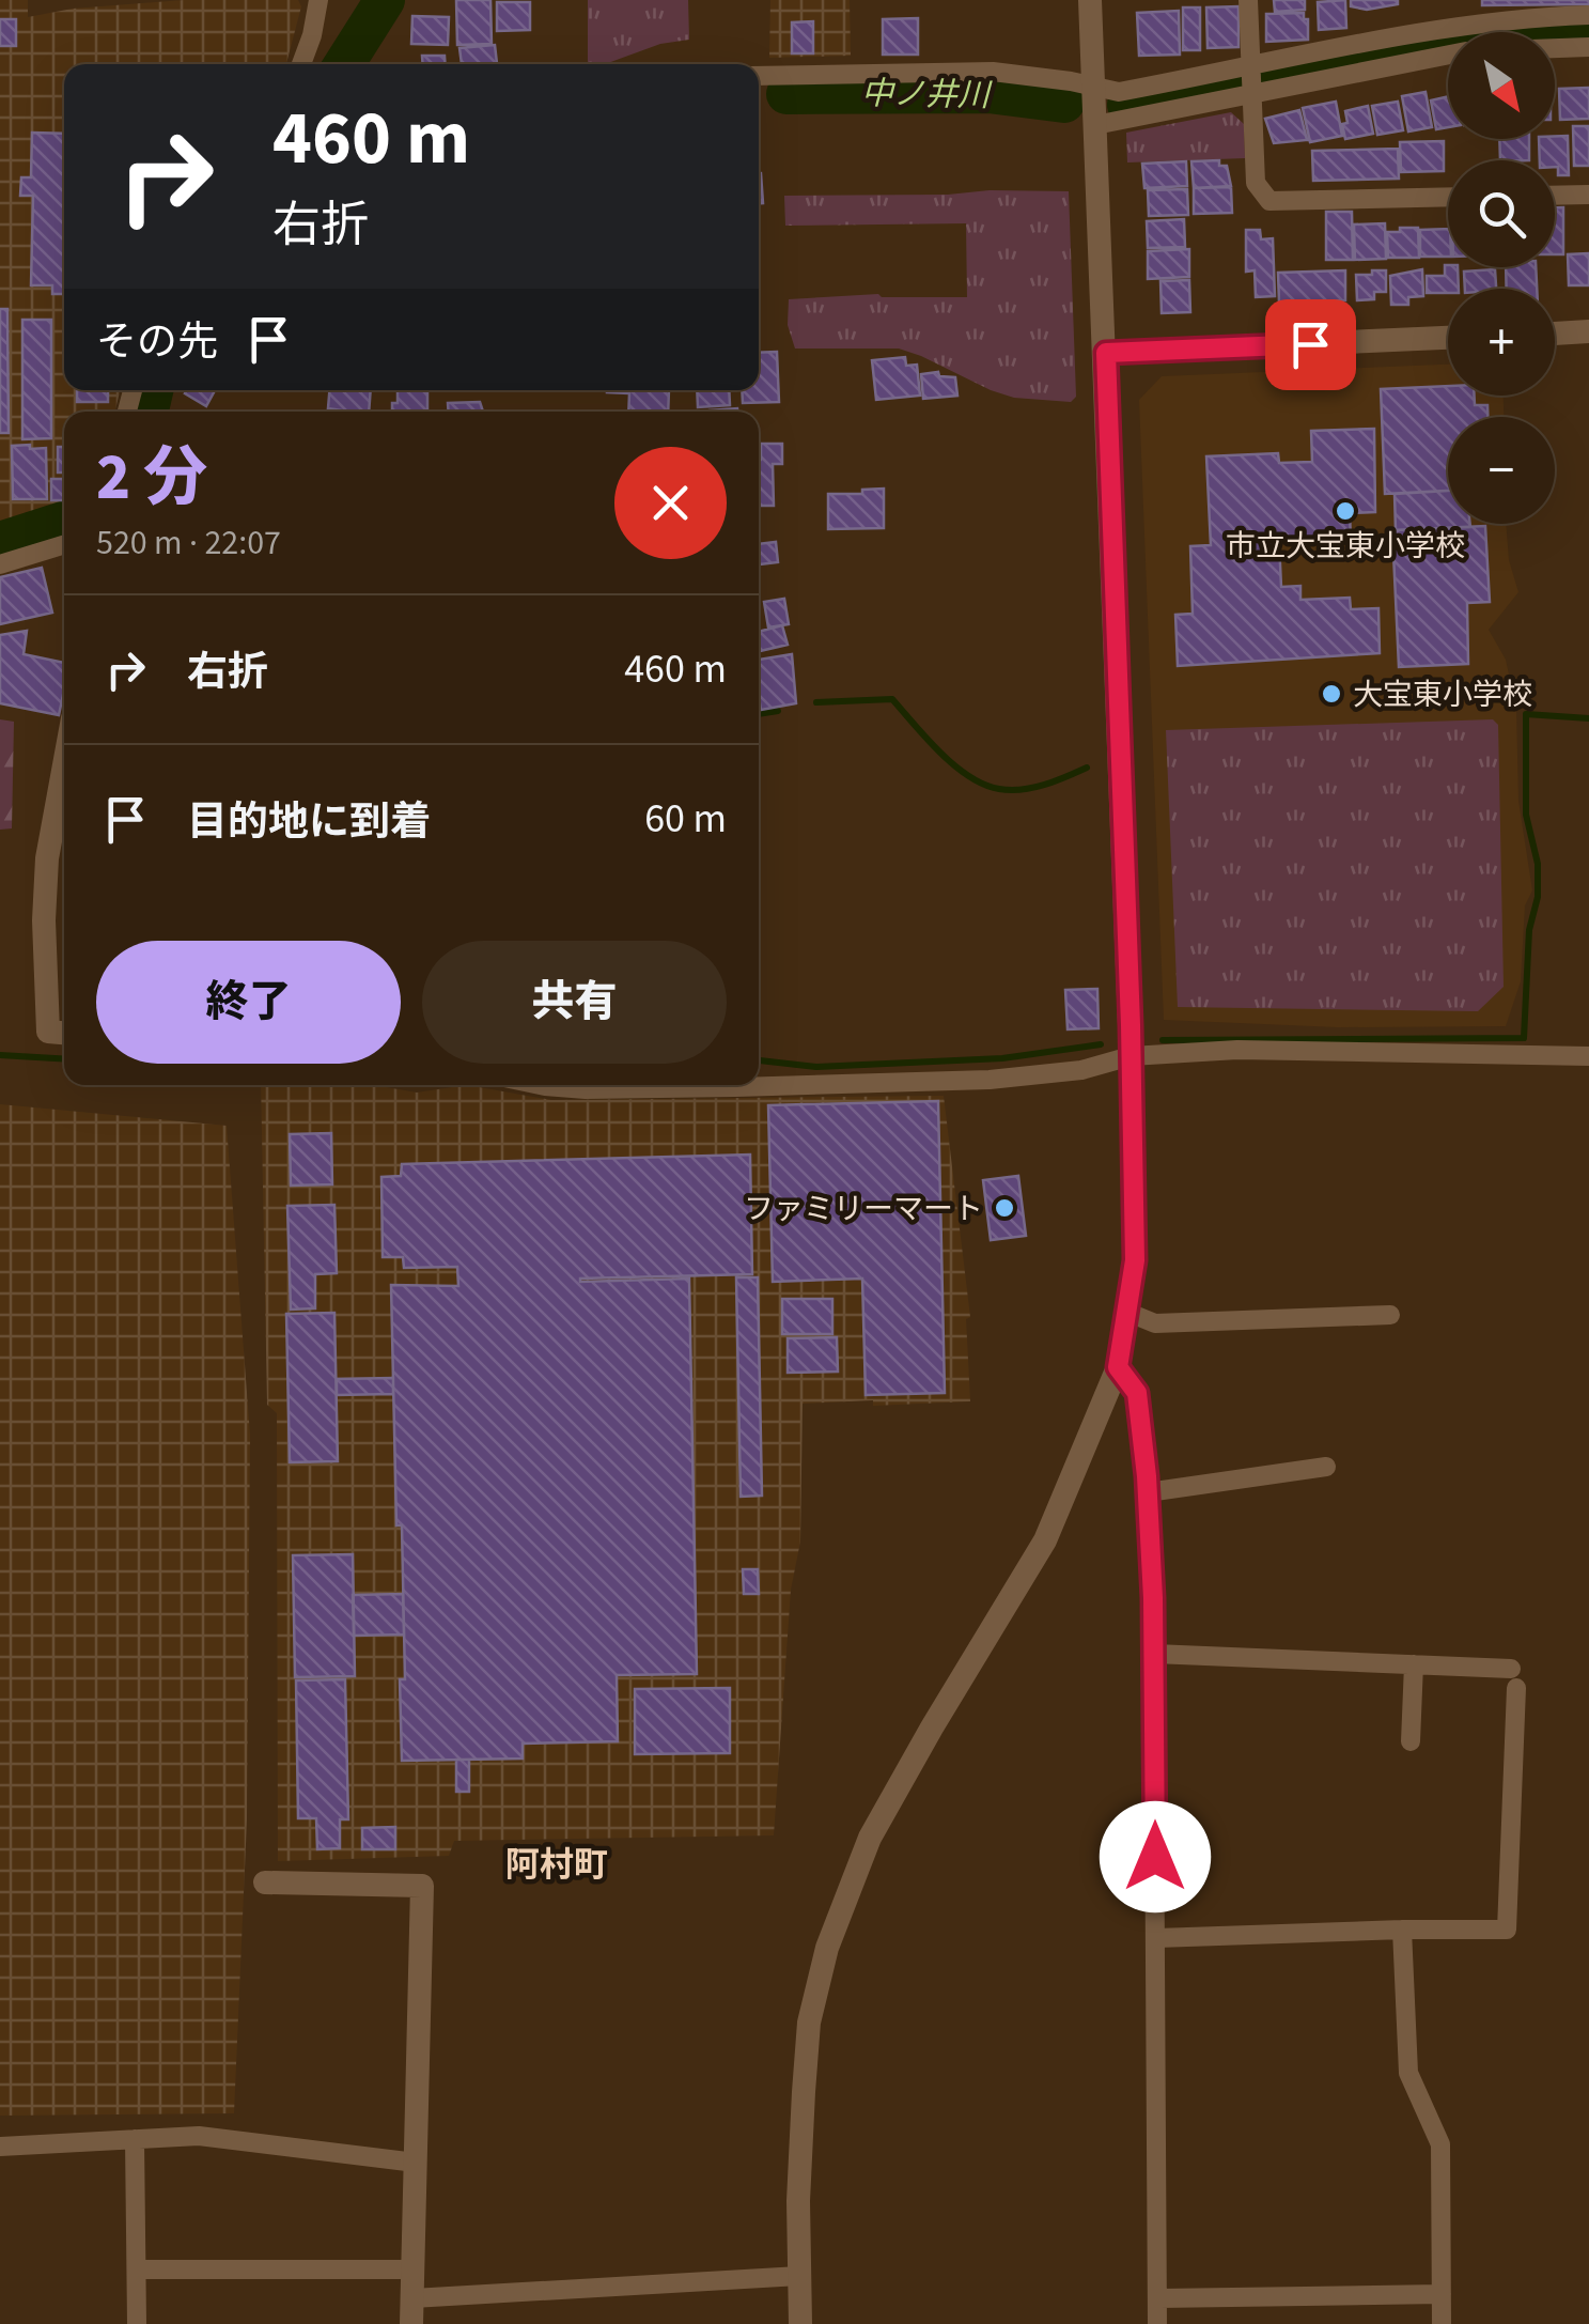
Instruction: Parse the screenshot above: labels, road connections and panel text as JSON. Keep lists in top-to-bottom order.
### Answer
{
  "districts": ["阿村町"],
  "water": ["中ノ井川"],
  "places": ["市立大宝東小学校", "大宝東小学校", "ファミリーマート"],
  "north": "bottom right",
  "page": {
    "map_buttons": ["+", "−"],
    "turn": ["460 m", "右折"],
    "then": "その先",
    "heading": ["2 分", "520 m · 22:07"],
    "list": [
      {
        "name": "右折",
        "value": "460 m"
      },
      {
        "name": "目的地に到着",
        "value": "60 m"
      }
    ],
    "buttons": ["終了", "共有"]
  }
}
